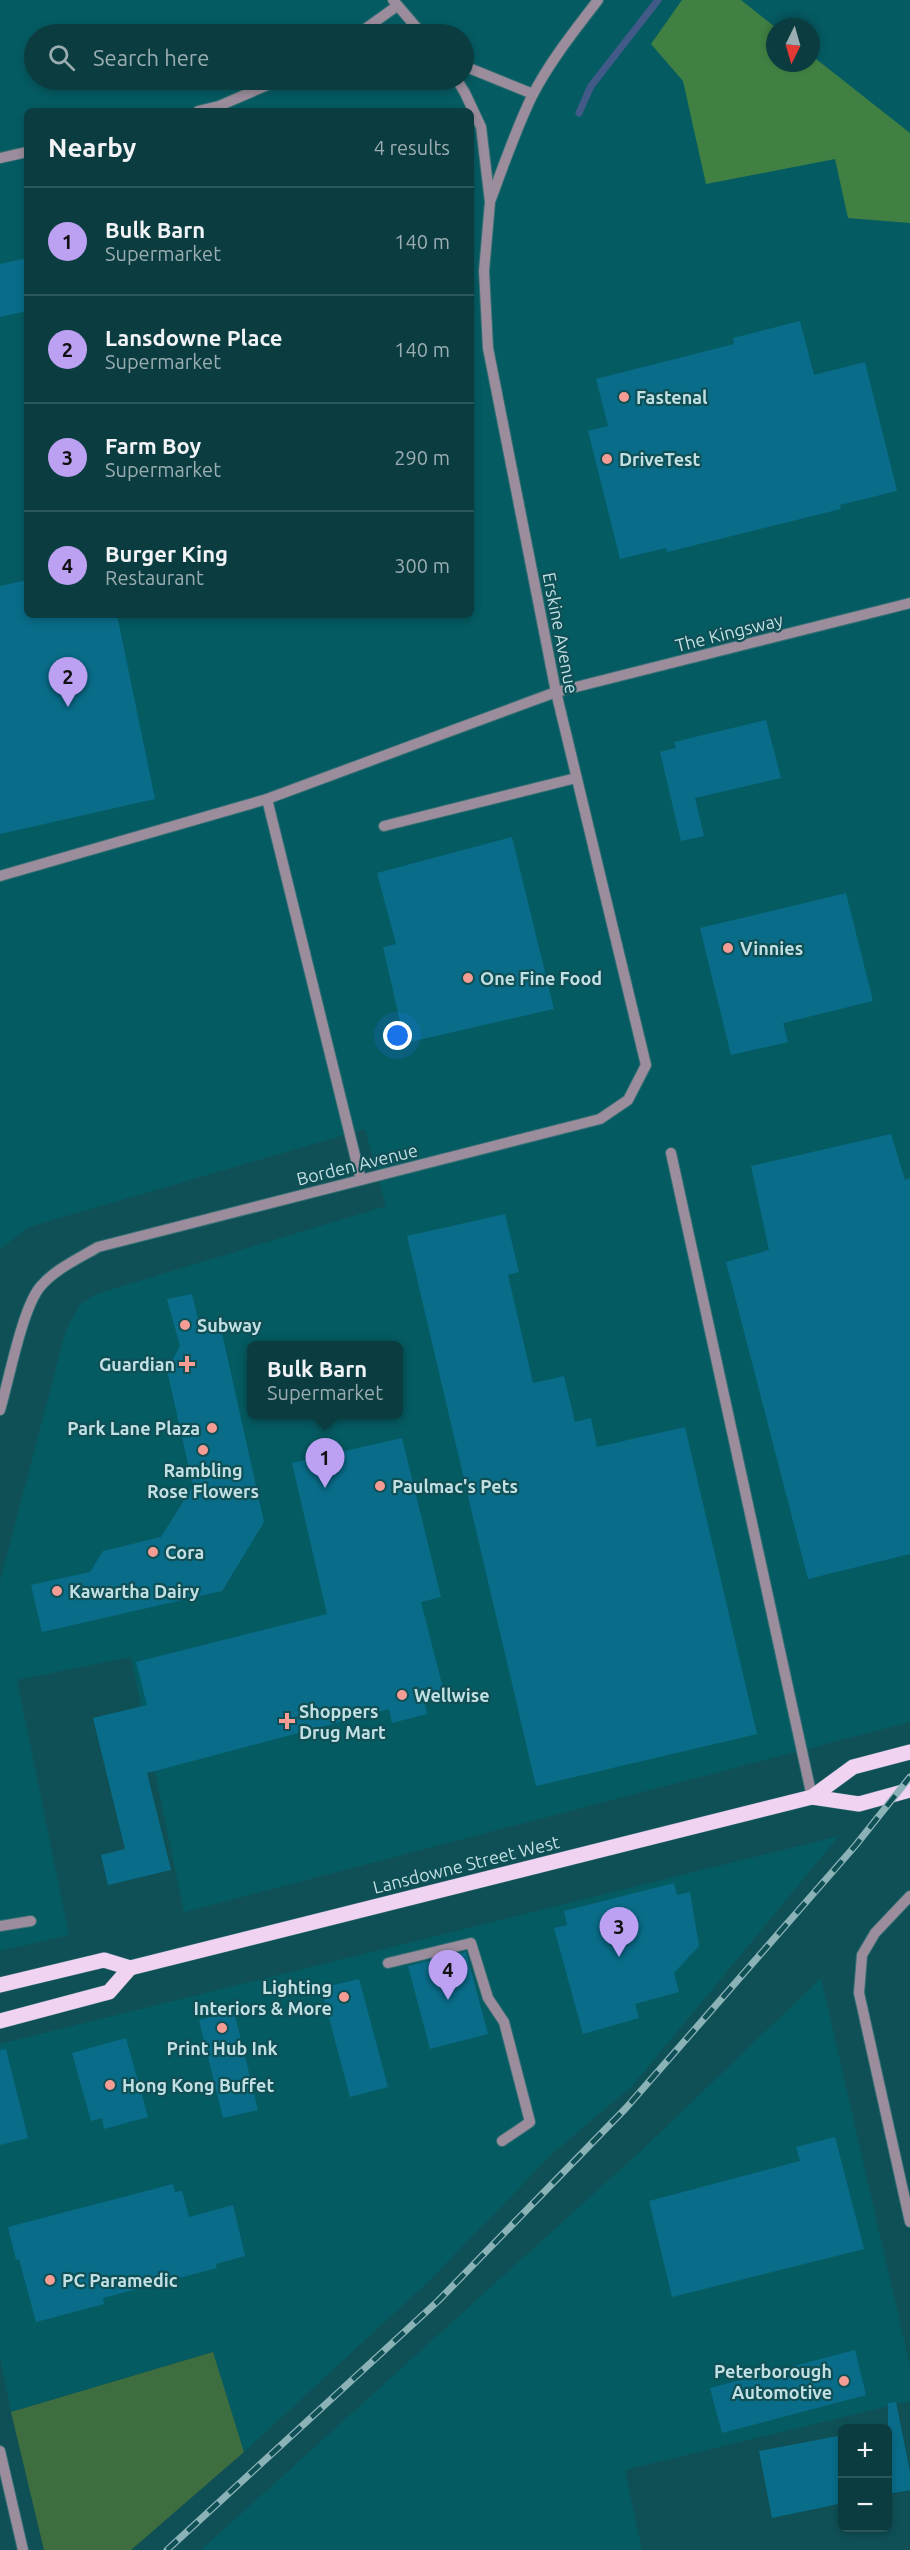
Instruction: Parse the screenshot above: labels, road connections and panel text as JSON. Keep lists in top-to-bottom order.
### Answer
{
  "streets": {
    "main road": ["Lansdowne Street West"],
    "street": ["The Kingsway", "Erskine Avenue", "Borden Avenue"]
  },
  "crossings": [
    ["The Kingsway", "Erskine Avenue"],
    ["Erskine Avenue", "Borden Avenue"]
  ],
  "places": {
    "other": [
      "Fastenal",
      "DriveTest",
      "Vinnies",
      "One Fine Food",
      "Subway",
      "Park Lane Plaza",
      "Rambling Rose Flowers",
      "Paulmac's Pets",
      "Cora",
      "Kawartha Dairy",
      "Wellwise",
      "Lighting Interiors & More",
      "Print Hub Ink",
      "Hong Kong Buffet",
      "PC Paramedic",
      "Peterborough Automotive"
    ],
    "health": ["Guardian", "Shoppers Drug Mart"]
  },
  "north": "bottom",
  "page": {
    "search": "Search here",
    "heading": ["Nearby", "4 results"],
    "list": [
      {
        "mark": "1",
        "name": "Bulk Barn",
        "note": "Supermarket",
        "value": "140 m"
      },
      {
        "mark": "2",
        "name": "Lansdowne Place",
        "note": "Supermarket",
        "value": "140 m"
      },
      {
        "mark": "3",
        "name": "Farm Boy",
        "note": "Supermarket",
        "value": "290 m"
      },
      {
        "mark": "4",
        "name": "Burger King",
        "note": "Restaurant",
        "value": "300 m"
      }
    ],
    "pins": [
      "2",
      "1",
      "3",
      "4"
    ],
    "popup": ["Bulk Barn", "Supermarket"],
    "map_buttons": ["+", "−"]
  }
}
